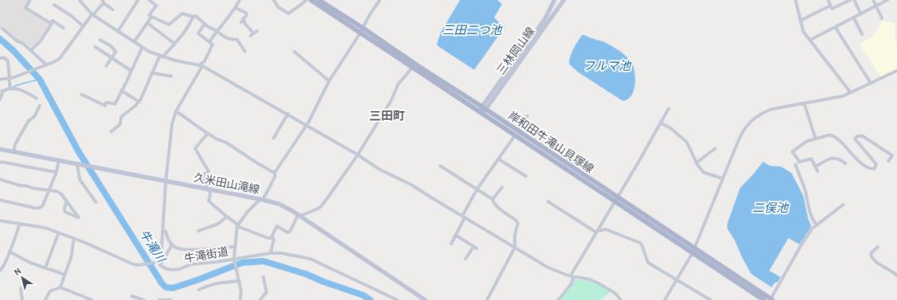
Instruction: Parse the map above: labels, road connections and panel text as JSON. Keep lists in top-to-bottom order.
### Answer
{
  "streets": {
    "main road": ["岸和田牛滝山貝塚線"],
    "street": ["三林岡山線", "久米田山滝線", "牛滝街道"]
  },
  "crossings": [
    ["三林岡山線", "岸和田牛滝山貝塚線"]
  ],
  "districts": ["三田町"],
  "water": [
    "三田二つ池",
    "フルマ池",
    "二俣池",
    "牛滝川"
  ],
  "north": "top left"
}
